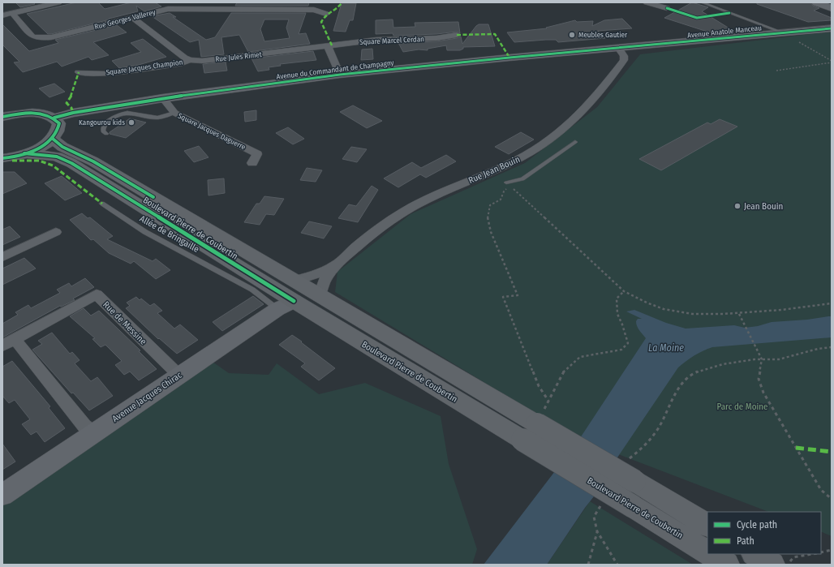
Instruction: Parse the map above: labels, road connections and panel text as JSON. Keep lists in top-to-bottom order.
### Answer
{
  "streets": {
    "main road": [
      "Avenue Anatole Manceau",
      "Avenue du Commandant de Champagny",
      "Boulevard Pierre de Coubertin",
      "Avenue Jacques Chirac"
    ],
    "street": [
      "Rue Georges Vallerey",
      "Square Marcel Cerdan",
      "Rue Jules Rimet",
      "Square Jacques Champion",
      "Square Jacques Daguerre",
      "Rue Jean Bouin",
      "Rue de Messine"
    ],
    "lane": ["Allée de Bringaille"]
  },
  "crossings": [
    ["Avenue Anatole Manceau", "Avenue du Commandant de Champagny"],
    ["Avenue Anatole Manceau", "Rue Jean Bouin"],
    ["Square Marcel Cerdan", "Rue Jules Rimet"],
    ["Rue Jules Rimet", "Square Jacques Champion"],
    ["Avenue du Commandant de Champagny", "Square Jacques Daguerre"],
    ["Avenue du Commandant de Champagny", "Rue Jean Bouin"],
    ["Rue Jean Bouin", "Boulevard Pierre de Coubertin"],
    ["Rue Jean Bouin", "Allée de Bringaille"],
    ["Rue Jean Bouin", "Avenue Jacques Chirac"],
    ["Boulevard Pierre de Coubertin", "Allée de Bringaille"],
    ["Boulevard Pierre de Coubertin", "Avenue Jacques Chirac"],
    ["Allée de Bringaille", "Avenue Jacques Chirac"],
    ["Rue de Messine", "Avenue Jacques Chirac"]
  ],
  "water": ["La Moine"],
  "parks": ["Parc de Moine"],
  "places": ["Meubles Gautier", "Kangourou kids", "Jean Bouin"],
  "legend": ["Cycle path", "Path"]
}
